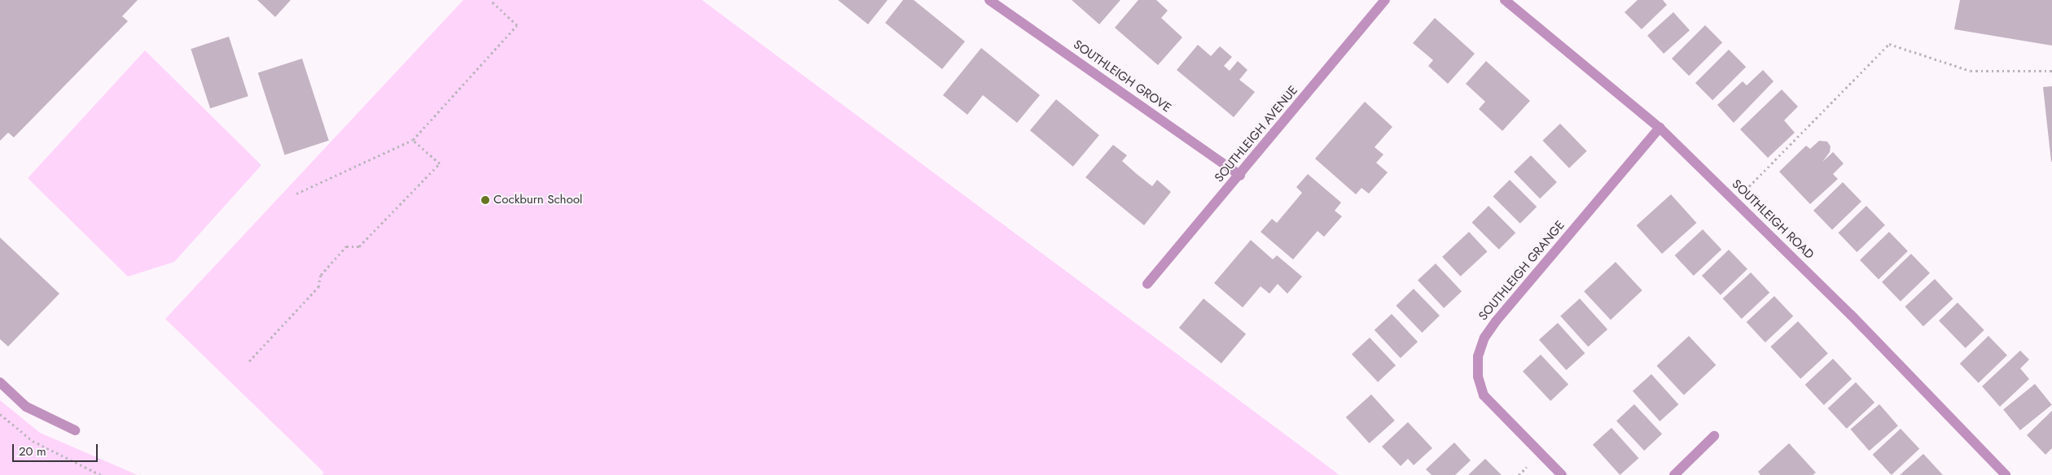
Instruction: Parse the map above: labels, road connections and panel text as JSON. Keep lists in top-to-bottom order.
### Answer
{
  "streets": {
    "street": [
      "SOUTHLEIGH GROVE",
      "SOUTHLEIGH AVENUE",
      "SOUTHLEIGH ROAD",
      "SOUTHLEIGH GRANGE"
    ]
  },
  "crossings": [
    ["SOUTHLEIGH GROVE", "SOUTHLEIGH AVENUE"],
    ["SOUTHLEIGH ROAD", "SOUTHLEIGH GRANGE"]
  ],
  "places": ["Cockburn School"],
  "scale_bar": "20 m"
}
